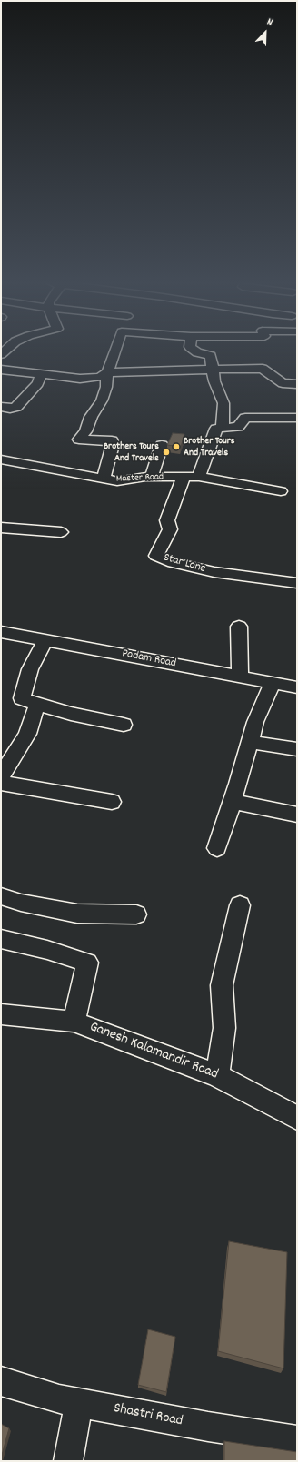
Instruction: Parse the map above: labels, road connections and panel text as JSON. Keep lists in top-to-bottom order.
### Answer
{
  "streets": {
    "street": [
      "Master Road",
      "Star Lane",
      "Padam Road",
      "Ganesh Kalamandir Road",
      "Shastri Road"
    ]
  },
  "crossings": [
    ["Master Road", "Star Lane"]
  ],
  "places": ["Brother Tours And Travels", "Brothers Tours And Travels"],
  "north": "top right"
}
